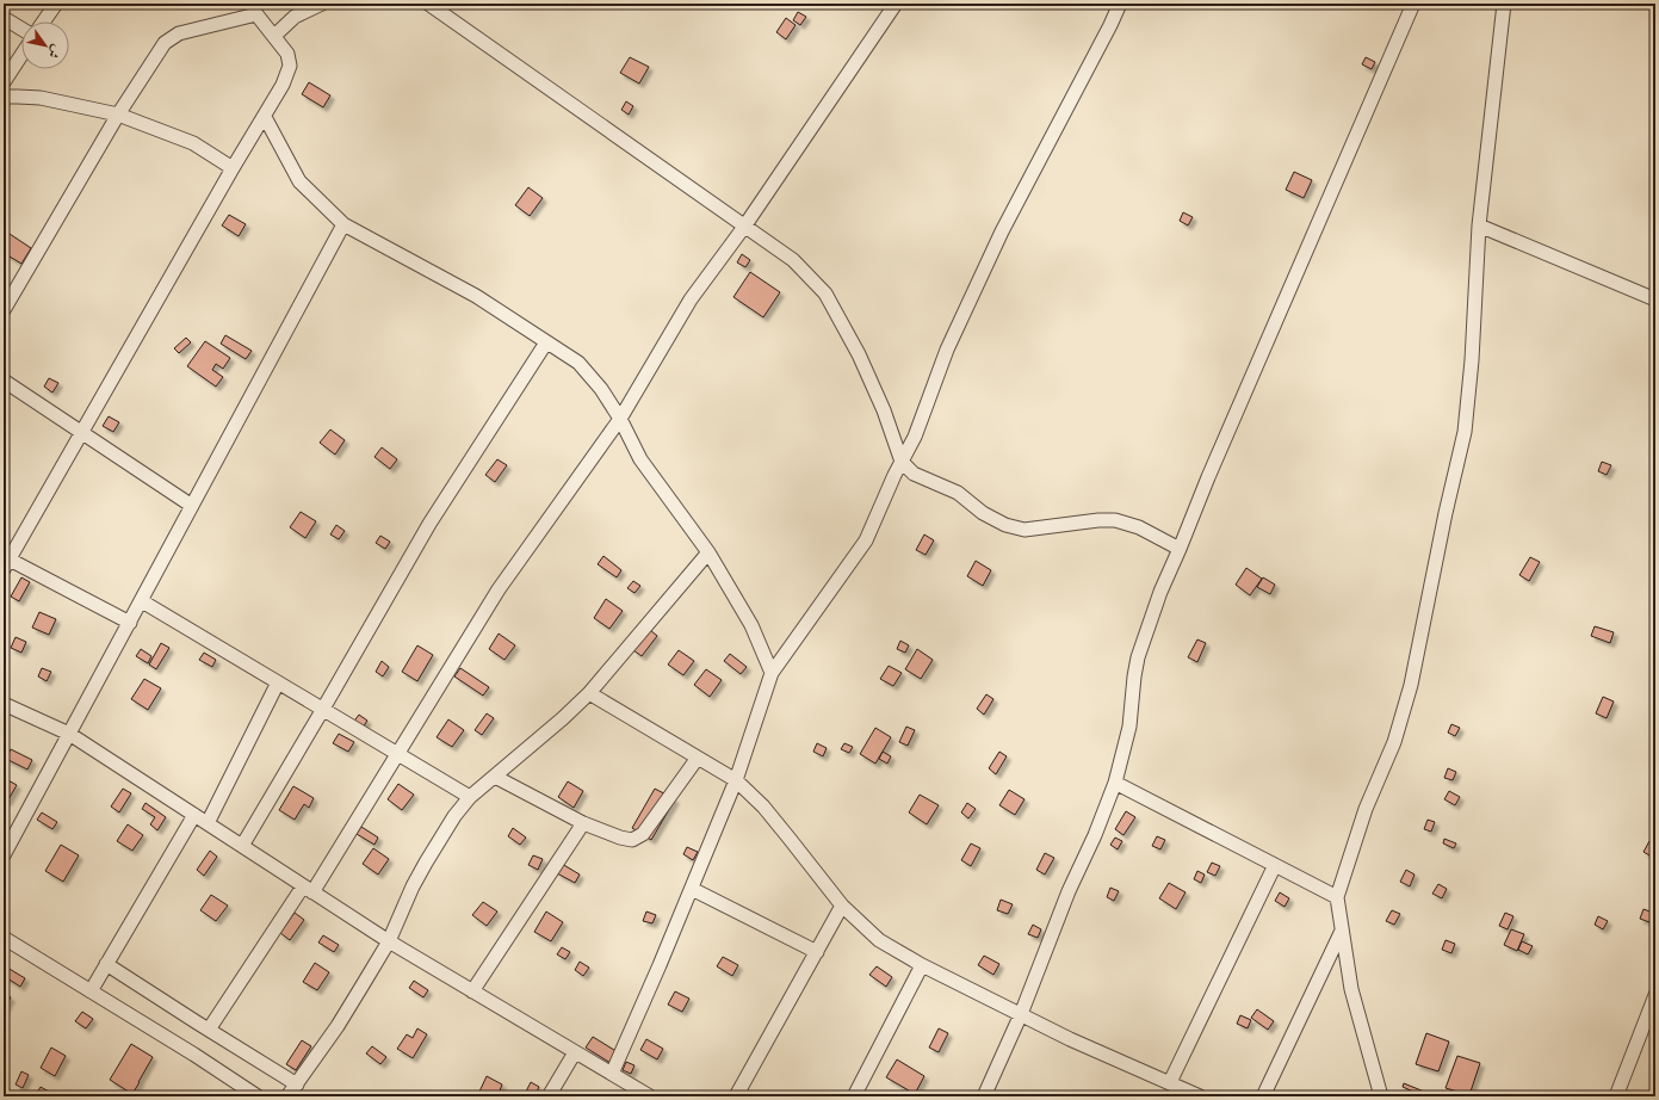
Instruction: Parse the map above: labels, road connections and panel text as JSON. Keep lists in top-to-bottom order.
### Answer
{
  "north": "bottom right"
}
